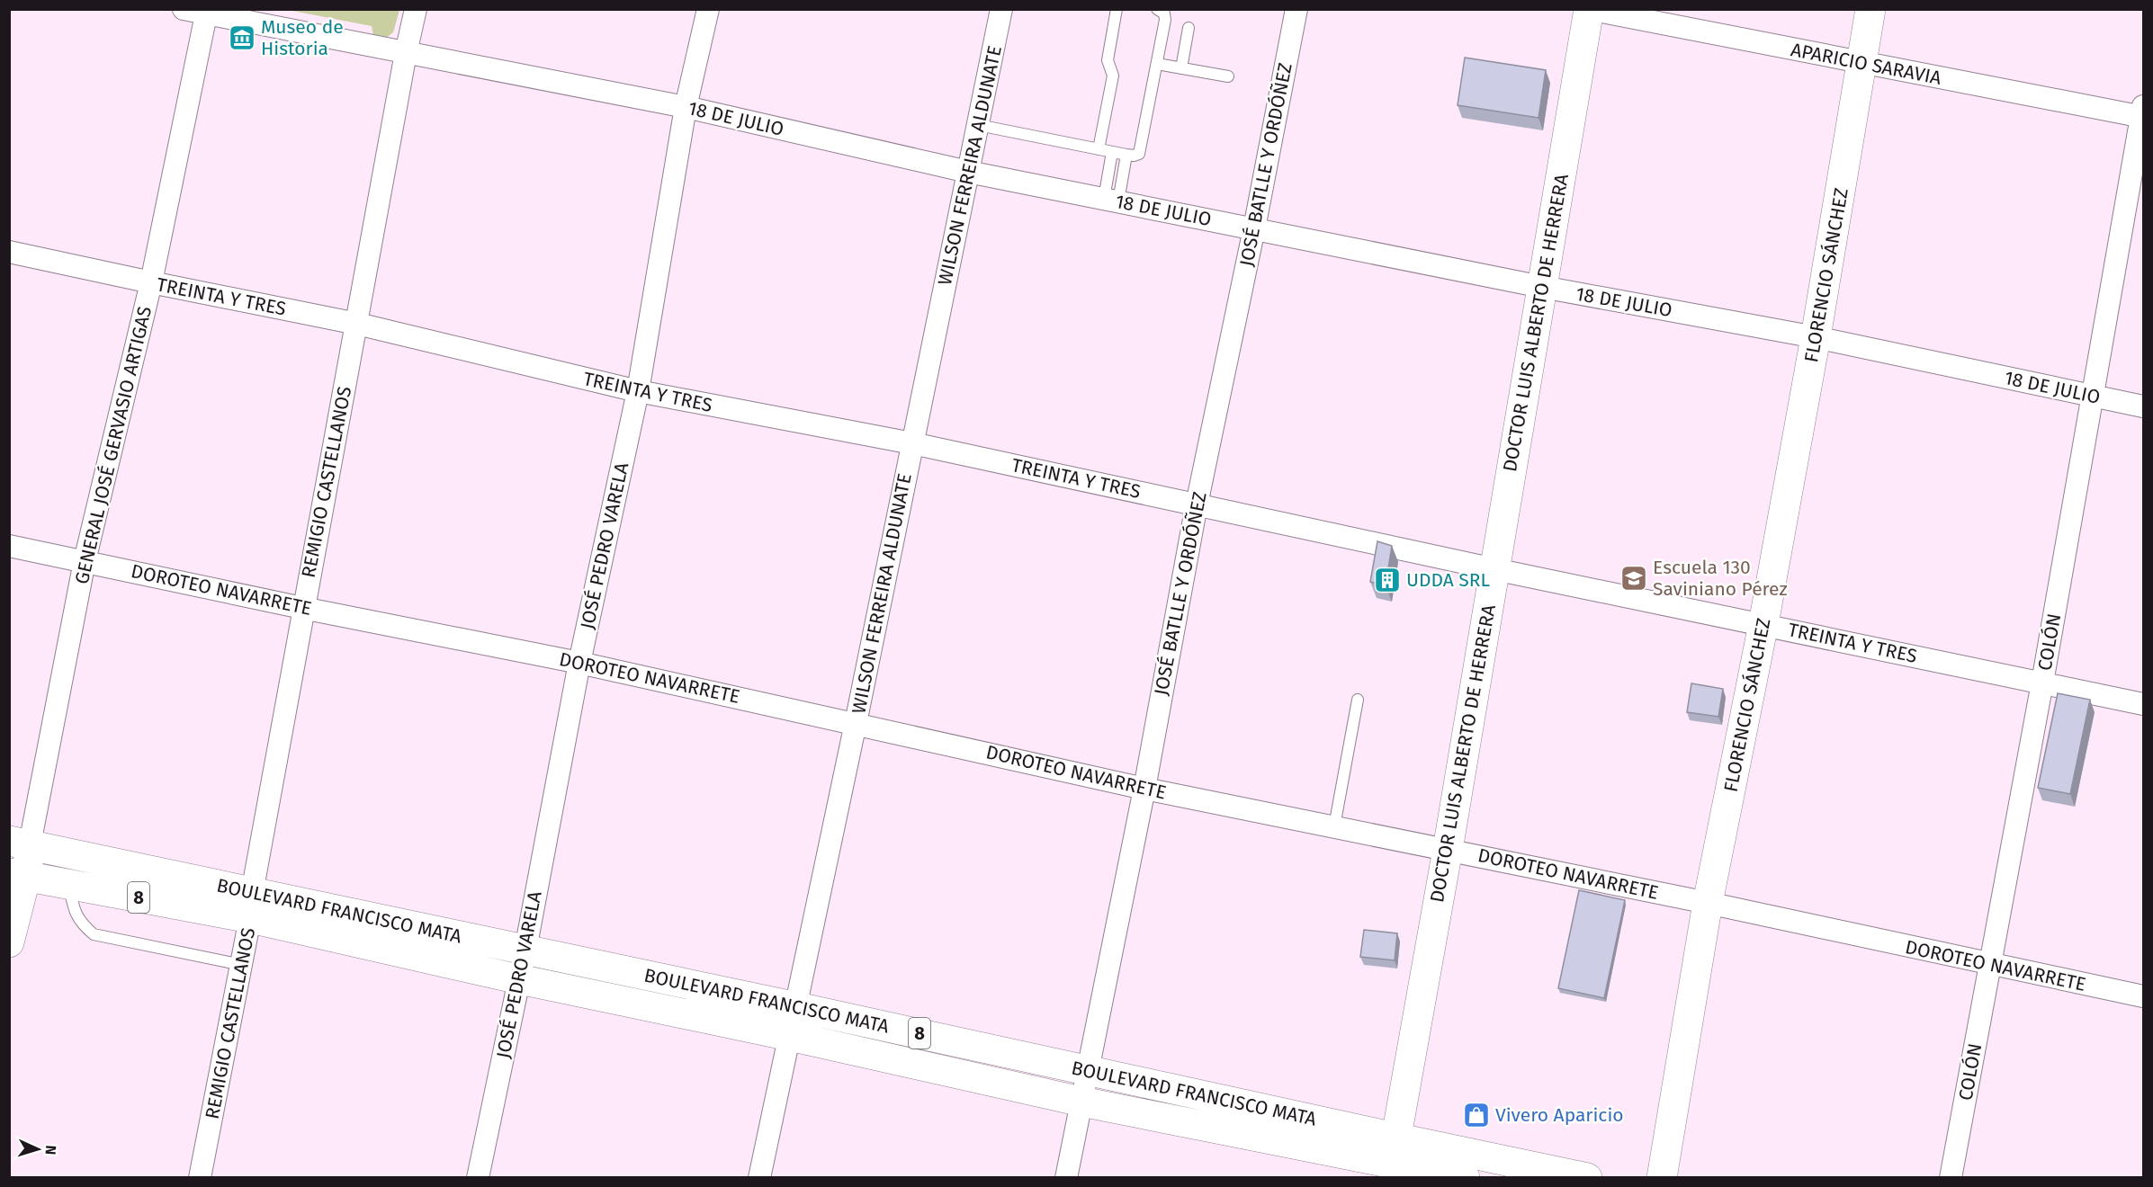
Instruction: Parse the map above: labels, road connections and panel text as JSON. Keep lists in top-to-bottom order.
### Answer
{
  "streets": {
    "main road": [
      "FLORENCIO SÁNCHEZ",
      "DOCTOR LUIS ALBERTO DE HERRERA",
      "8",
      "BOULEVARD FRANCISCO MATA"
    ],
    "street": [
      "APARICIO SARAVIA",
      "18 DE JULIO",
      "JOSÉ BATLLE Y ORDÓÑEZ",
      "WILSON FERREIRA ALDUNATE",
      "TREINTA Y TRES",
      "GENERAL JOSÉ GERVASIO ARTIGAS",
      "REMIGIO CASTELLANOS",
      "JOSÉ PEDRO VARELA",
      "DOROTEO NAVARRETE",
      "COLÓN"
    ]
  },
  "crossings": [
    ["APARICIO SARAVIA", "FLORENCIO SÁNCHEZ"],
    ["APARICIO SARAVIA", "DOCTOR LUIS ALBERTO DE HERRERA"],
    ["APARICIO SARAVIA", "COLÓN"],
    ["18 DE JULIO", "JOSÉ BATLLE Y ORDÓÑEZ"],
    ["18 DE JULIO", "WILSON FERREIRA ALDUNATE"],
    ["18 DE JULIO", "FLORENCIO SÁNCHEZ"],
    ["18 DE JULIO", "DOCTOR LUIS ALBERTO DE HERRERA"],
    ["18 DE JULIO", "GENERAL JOSÉ GERVASIO ARTIGAS"],
    ["18 DE JULIO", "REMIGIO CASTELLANOS"],
    ["18 DE JULIO", "JOSÉ PEDRO VARELA"],
    ["18 DE JULIO", "COLÓN"],
    ["JOSÉ BATLLE Y ORDÓÑEZ", "TREINTA Y TRES"],
    ["JOSÉ BATLLE Y ORDÓÑEZ", "DOROTEO NAVARRETE"],
    ["JOSÉ BATLLE Y ORDÓÑEZ", "BOULEVARD FRANCISCO MATA"],
    ["WILSON FERREIRA ALDUNATE", "TREINTA Y TRES"],
    ["WILSON FERREIRA ALDUNATE", "DOROTEO NAVARRETE"],
    ["WILSON FERREIRA ALDUNATE", "BOULEVARD FRANCISCO MATA"],
    ["FLORENCIO SÁNCHEZ", "TREINTA Y TRES"],
    ["FLORENCIO SÁNCHEZ", "DOROTEO NAVARRETE"],
    ["TREINTA Y TRES", "DOCTOR LUIS ALBERTO DE HERRERA"],
    ["TREINTA Y TRES", "GENERAL JOSÉ GERVASIO ARTIGAS"],
    ["TREINTA Y TRES", "REMIGIO CASTELLANOS"],
    ["TREINTA Y TRES", "JOSÉ PEDRO VARELA"],
    ["TREINTA Y TRES", "COLÓN"],
    ["DOCTOR LUIS ALBERTO DE HERRERA", "DOROTEO NAVARRETE"],
    ["DOCTOR LUIS ALBERTO DE HERRERA", "BOULEVARD FRANCISCO MATA"],
    ["GENERAL JOSÉ GERVASIO ARTIGAS", "DOROTEO NAVARRETE"],
    ["GENERAL JOSÉ GERVASIO ARTIGAS", "BOULEVARD FRANCISCO MATA"],
    ["REMIGIO CASTELLANOS", "DOROTEO NAVARRETE"],
    ["REMIGIO CASTELLANOS", "BOULEVARD FRANCISCO MATA"],
    ["JOSÉ PEDRO VARELA", "DOROTEO NAVARRETE"],
    ["JOSÉ PEDRO VARELA", "BOULEVARD FRANCISCO MATA"],
    ["DOROTEO NAVARRETE", "COLÓN"]
  ],
  "places": {
    "museum": ["Museo de Historia"],
    "school or university": ["Escuela 130 Saviniano Pérez"],
    "building": ["UDDA SRL"],
    "shop": ["Vivero Aparicio"]
  },
  "north": "right"
}
